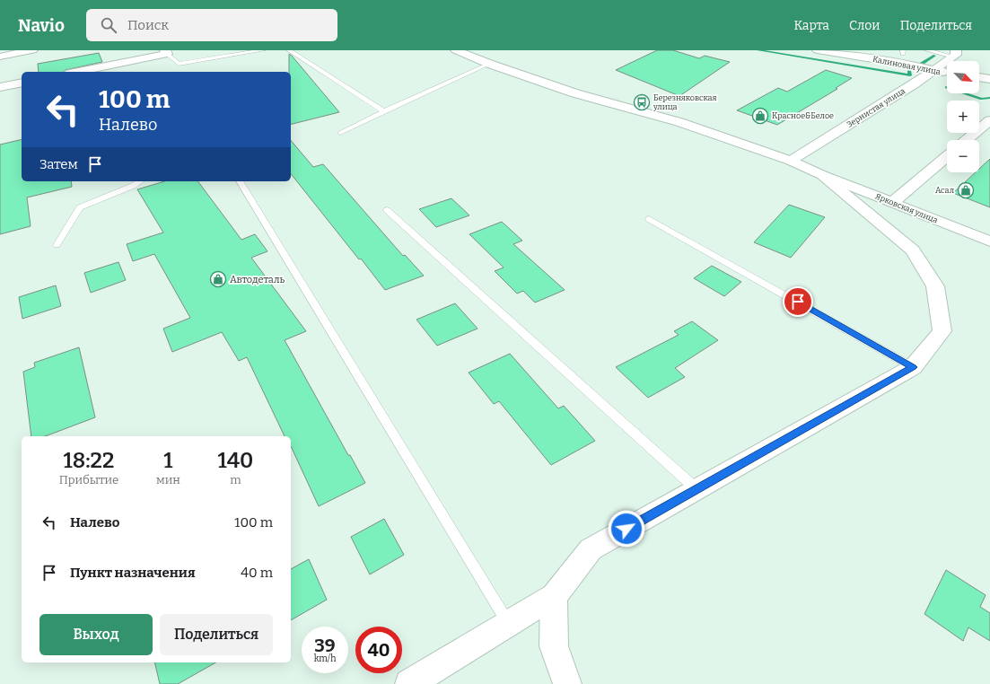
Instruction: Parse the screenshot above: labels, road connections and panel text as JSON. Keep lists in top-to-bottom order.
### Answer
{
  "streets": {
    "street": ["Калиновая улица", "Зернистая улица", "Ярковская улица"]
  },
  "crossings": [
    ["Калиновая улица", "Зернистая улица"]
  ],
  "places": {
    "bus stop": ["Березняковская улица"],
    "shop": ["Красное&Белое", "Асал", "Автодеталь"]
  },
  "north": "bottom right",
  "page": {
    "header": "Navio",
    "search": "Поиск",
    "nav": ["Карта", "Слои", "Поделиться"],
    "map_buttons": ["+", "−"],
    "turn": ["100 m", "Налево"],
    "then": "Затем",
    "eta": [
      "18:22",
      "Прибытие",
      "1",
      "мин",
      "140",
      "m"
    ],
    "list": [
      {
        "name": "Налево",
        "value": "100 m"
      },
      {
        "name": "Пункт назначения",
        "value": "40 m"
      }
    ],
    "buttons": ["Выход", "Поделиться"],
    "speed": "39 km/h",
    "limit": "40"
  }
}
